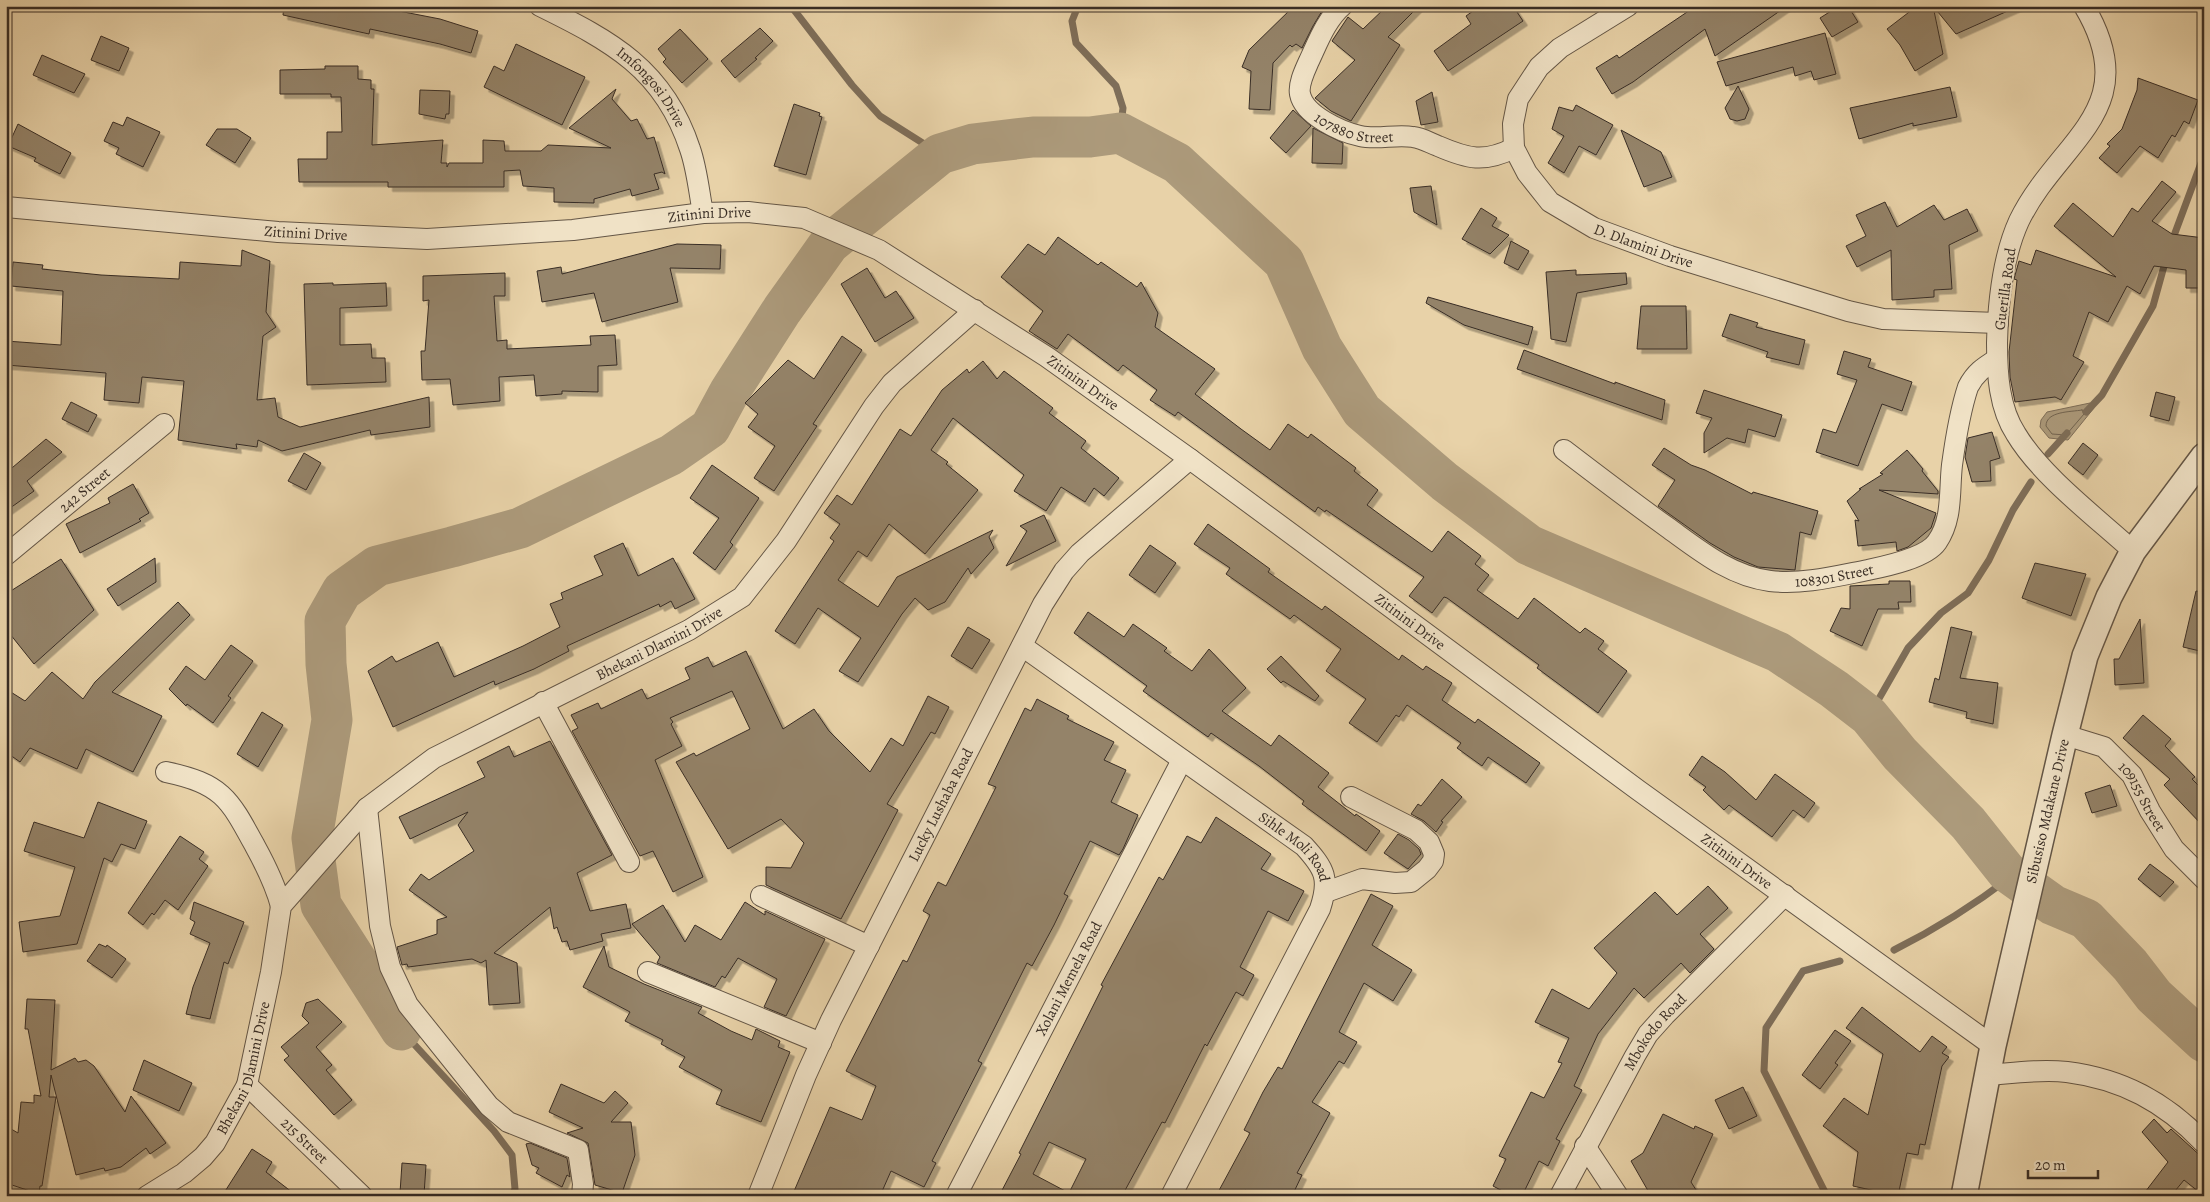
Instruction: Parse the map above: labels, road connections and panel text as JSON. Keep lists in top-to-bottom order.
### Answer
{
  "streets": {
    "street": [
      "Imfongosi Drive",
      "107880 Street",
      "Zitinini Drive",
      "D. Dlamini Drive",
      "Guerilla Road",
      "242 Street",
      "108301 Street",
      "Bhekani Dlamini Drive",
      "109155 Street",
      "Lucky Lushaba Road",
      "Sibusiso Mdakane Drive",
      "Sihle Moli Road",
      "Xolani Memela Road",
      "Mbokodo Road",
      "215 Street"
    ]
  },
  "crossings": [
    ["Imfongosi Drive", "Zitinini Drive"],
    ["107880 Street", "D. Dlamini Drive"],
    ["Zitinini Drive", "Bhekani Dlamini Drive"],
    ["Zitinini Drive", "Lucky Lushaba Road"],
    ["Zitinini Drive", "Sibusiso Mdakane Drive"],
    ["Zitinini Drive", "Mbokodo Road"],
    ["D. Dlamini Drive", "Guerilla Road"],
    ["Guerilla Road", "108301 Street"],
    ["Guerilla Road", "Sibusiso Mdakane Drive"],
    ["Bhekani Dlamini Drive", "215 Street"],
    ["109155 Street", "Sibusiso Mdakane Drive"],
    ["Lucky Lushaba Road", "Sihle Moli Road"],
    ["Sihle Moli Road", "Xolani Memela Road"]
  ],
  "scale_bar": "20 m"
}
